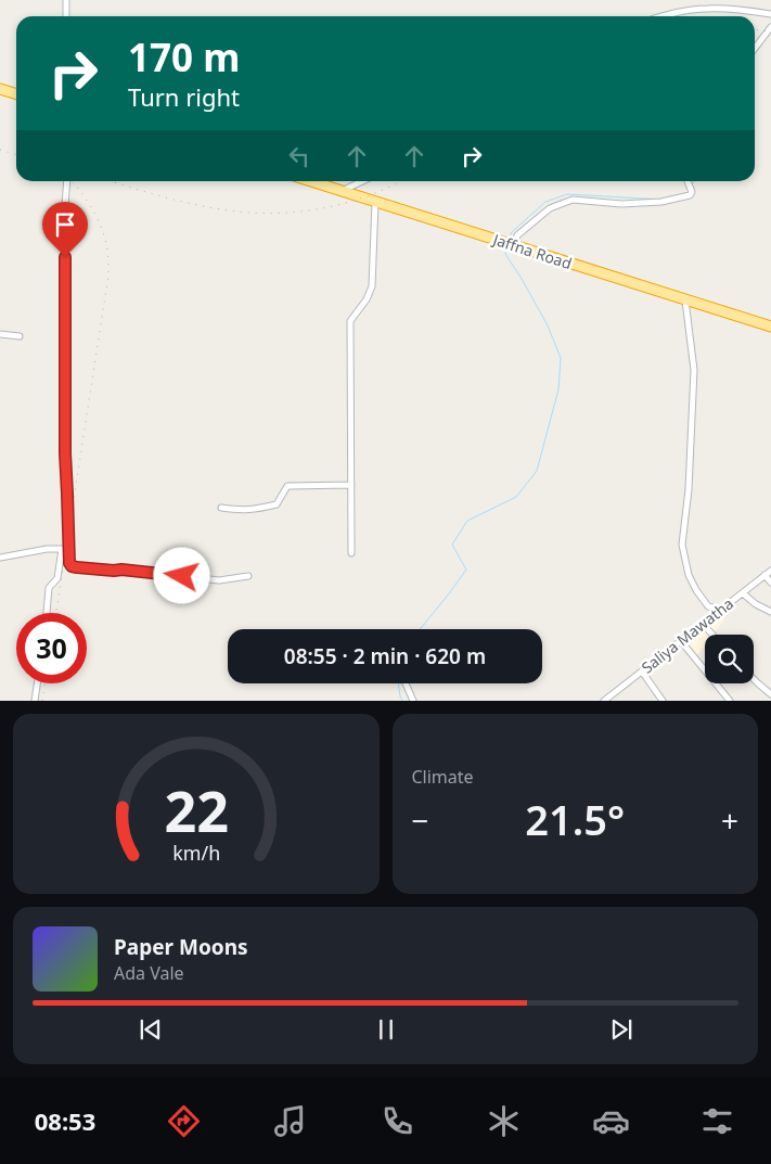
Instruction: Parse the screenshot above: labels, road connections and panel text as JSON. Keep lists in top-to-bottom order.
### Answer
{
  "streets": {
    "highway": ["Jaffna Road"],
    "street": ["Saliya Mawatha"]
  },
  "page": {
    "turn": ["170 m", "Turn right"],
    "limit": "30",
    "trip": "08:55 · 2 min · 620 m",
    "tile": "Climate",
    "heat": ["−", "21.5°", "+"],
    "song": ["Paper Moons", "Ada Vale"],
    "tabs": "08:53",
    "gauge": ["22", "km/h"]
  }
}
